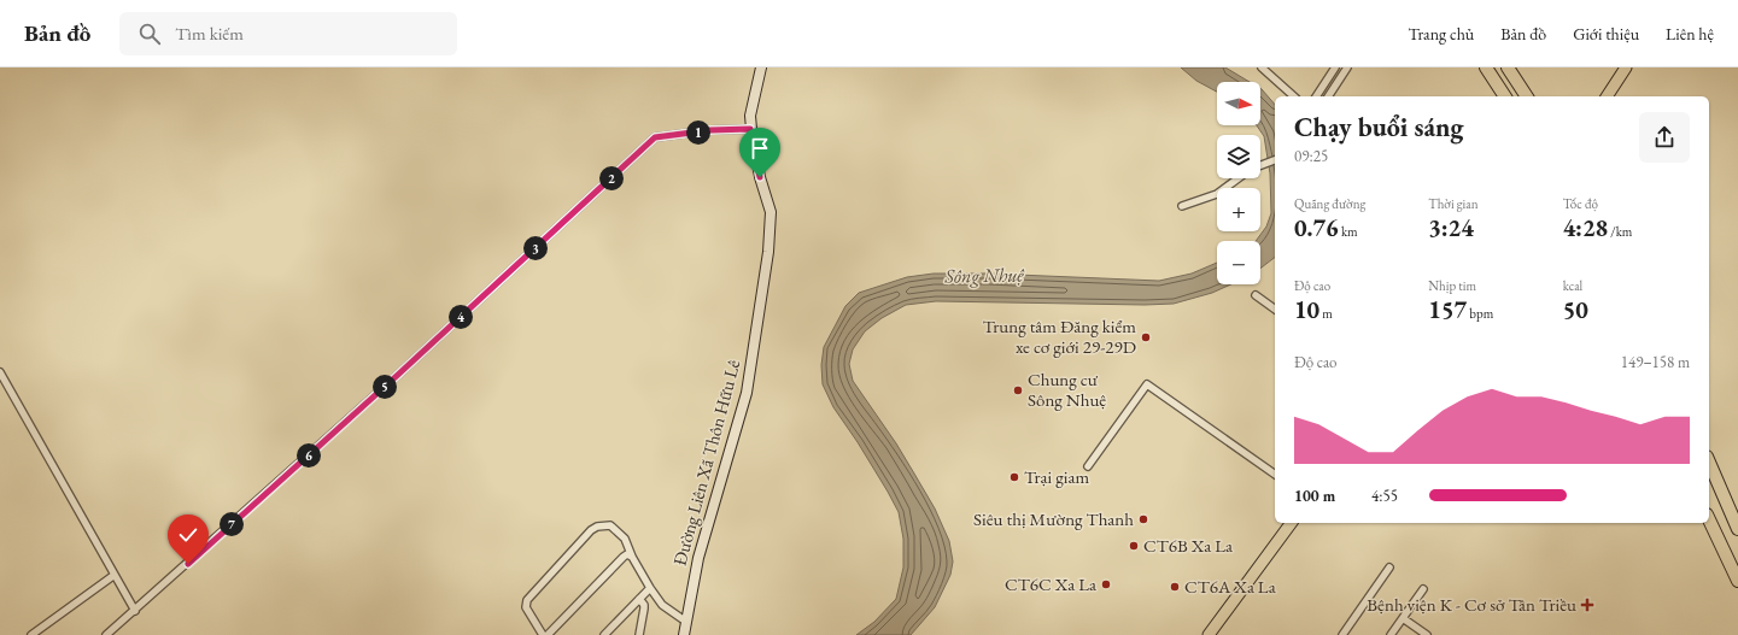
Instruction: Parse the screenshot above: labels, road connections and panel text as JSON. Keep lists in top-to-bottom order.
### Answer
{
  "streets": {
    "street": ["Đường Liên Xã Thôn Hữu Lê"]
  },
  "water": ["Sông Nhuệ"],
  "places": {
    "other": [
      "Trung tâm Đăng kiểm xe cơ giới 29-29D",
      "Chung cư Sông Nhuệ",
      "Trại giam",
      "Siêu thị Mường Thanh",
      "CT6B Xa La",
      "CT6C Xa La",
      "CT6A Xa La"
    ],
    "health": ["Bệnh viện K - Cơ sở Tân Triều"]
  },
  "north": "right",
  "page": {
    "header": "Bản đồ",
    "search": "Tìm kiếm",
    "nav": [
      "Trang chủ",
      "Bản đồ",
      "Giới thiệu",
      "Liên hệ"
    ],
    "map_buttons": ["+", "−"],
    "heading": ["Chạy buổi sáng", "09:25"],
    "pins": [
      "1",
      "2",
      "3",
      "4",
      "5",
      "6",
      "7"
    ],
    "stats": [
      ["Quãng đường", "0.76 km"],
      ["Thời gian", "3:24"],
      ["Tốc độ", "4:28 /km"],
      ["Độ cao", "10 m"],
      ["Nhịp tim", "157 bpm"],
      ["kcal", "50"]
    ],
    "chart": ["Độ cao", "149–158 m"],
    "list": [
      {
        "name": "100 m",
        "note": "4:55"
      }
    ]
  }
}
